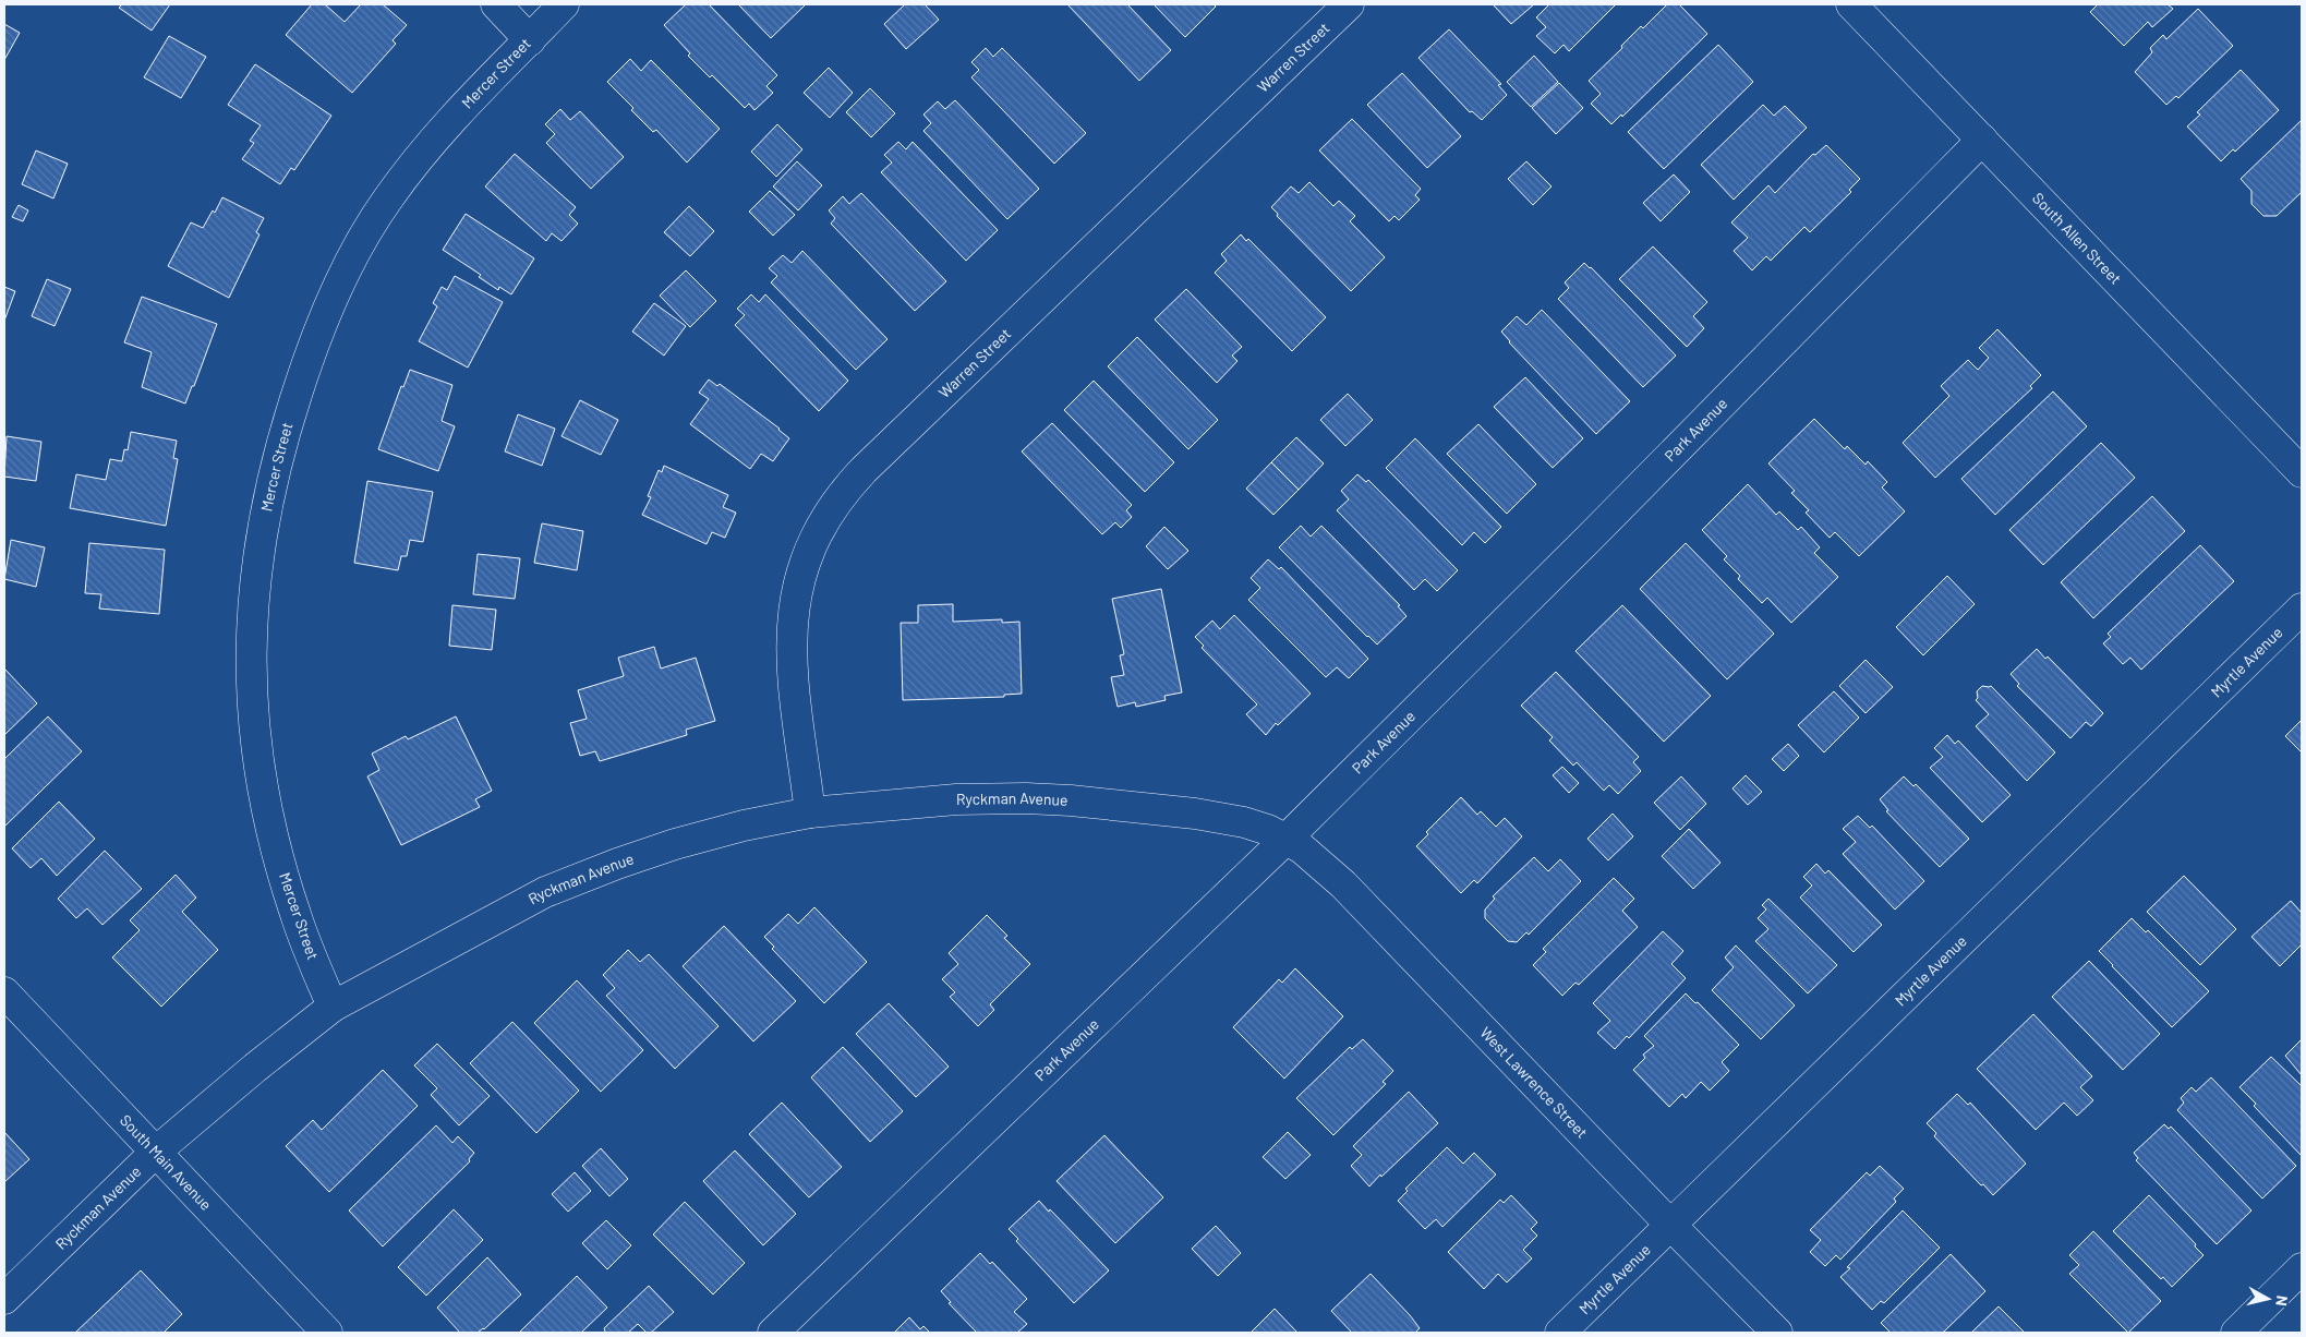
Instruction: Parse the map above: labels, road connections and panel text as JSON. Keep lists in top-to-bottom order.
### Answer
{
  "streets": {
    "street": [
      "Warren Street",
      "Mercer Street",
      "South Allen Street",
      "Park Avenue",
      "Myrtle Avenue",
      "Ryckman Avenue",
      "West Lawrence Street",
      "South Main Avenue"
    ]
  },
  "crossings": [
    ["Warren Street", "Ryckman Avenue"],
    ["Mercer Street", "Ryckman Avenue"],
    ["South Allen Street", "Park Avenue"],
    ["Park Avenue", "Ryckman Avenue"],
    ["Park Avenue", "West Lawrence Street"],
    ["Myrtle Avenue", "West Lawrence Street"],
    ["Ryckman Avenue", "West Lawrence Street"],
    ["Ryckman Avenue", "South Main Avenue"]
  ],
  "north": "right"
}
